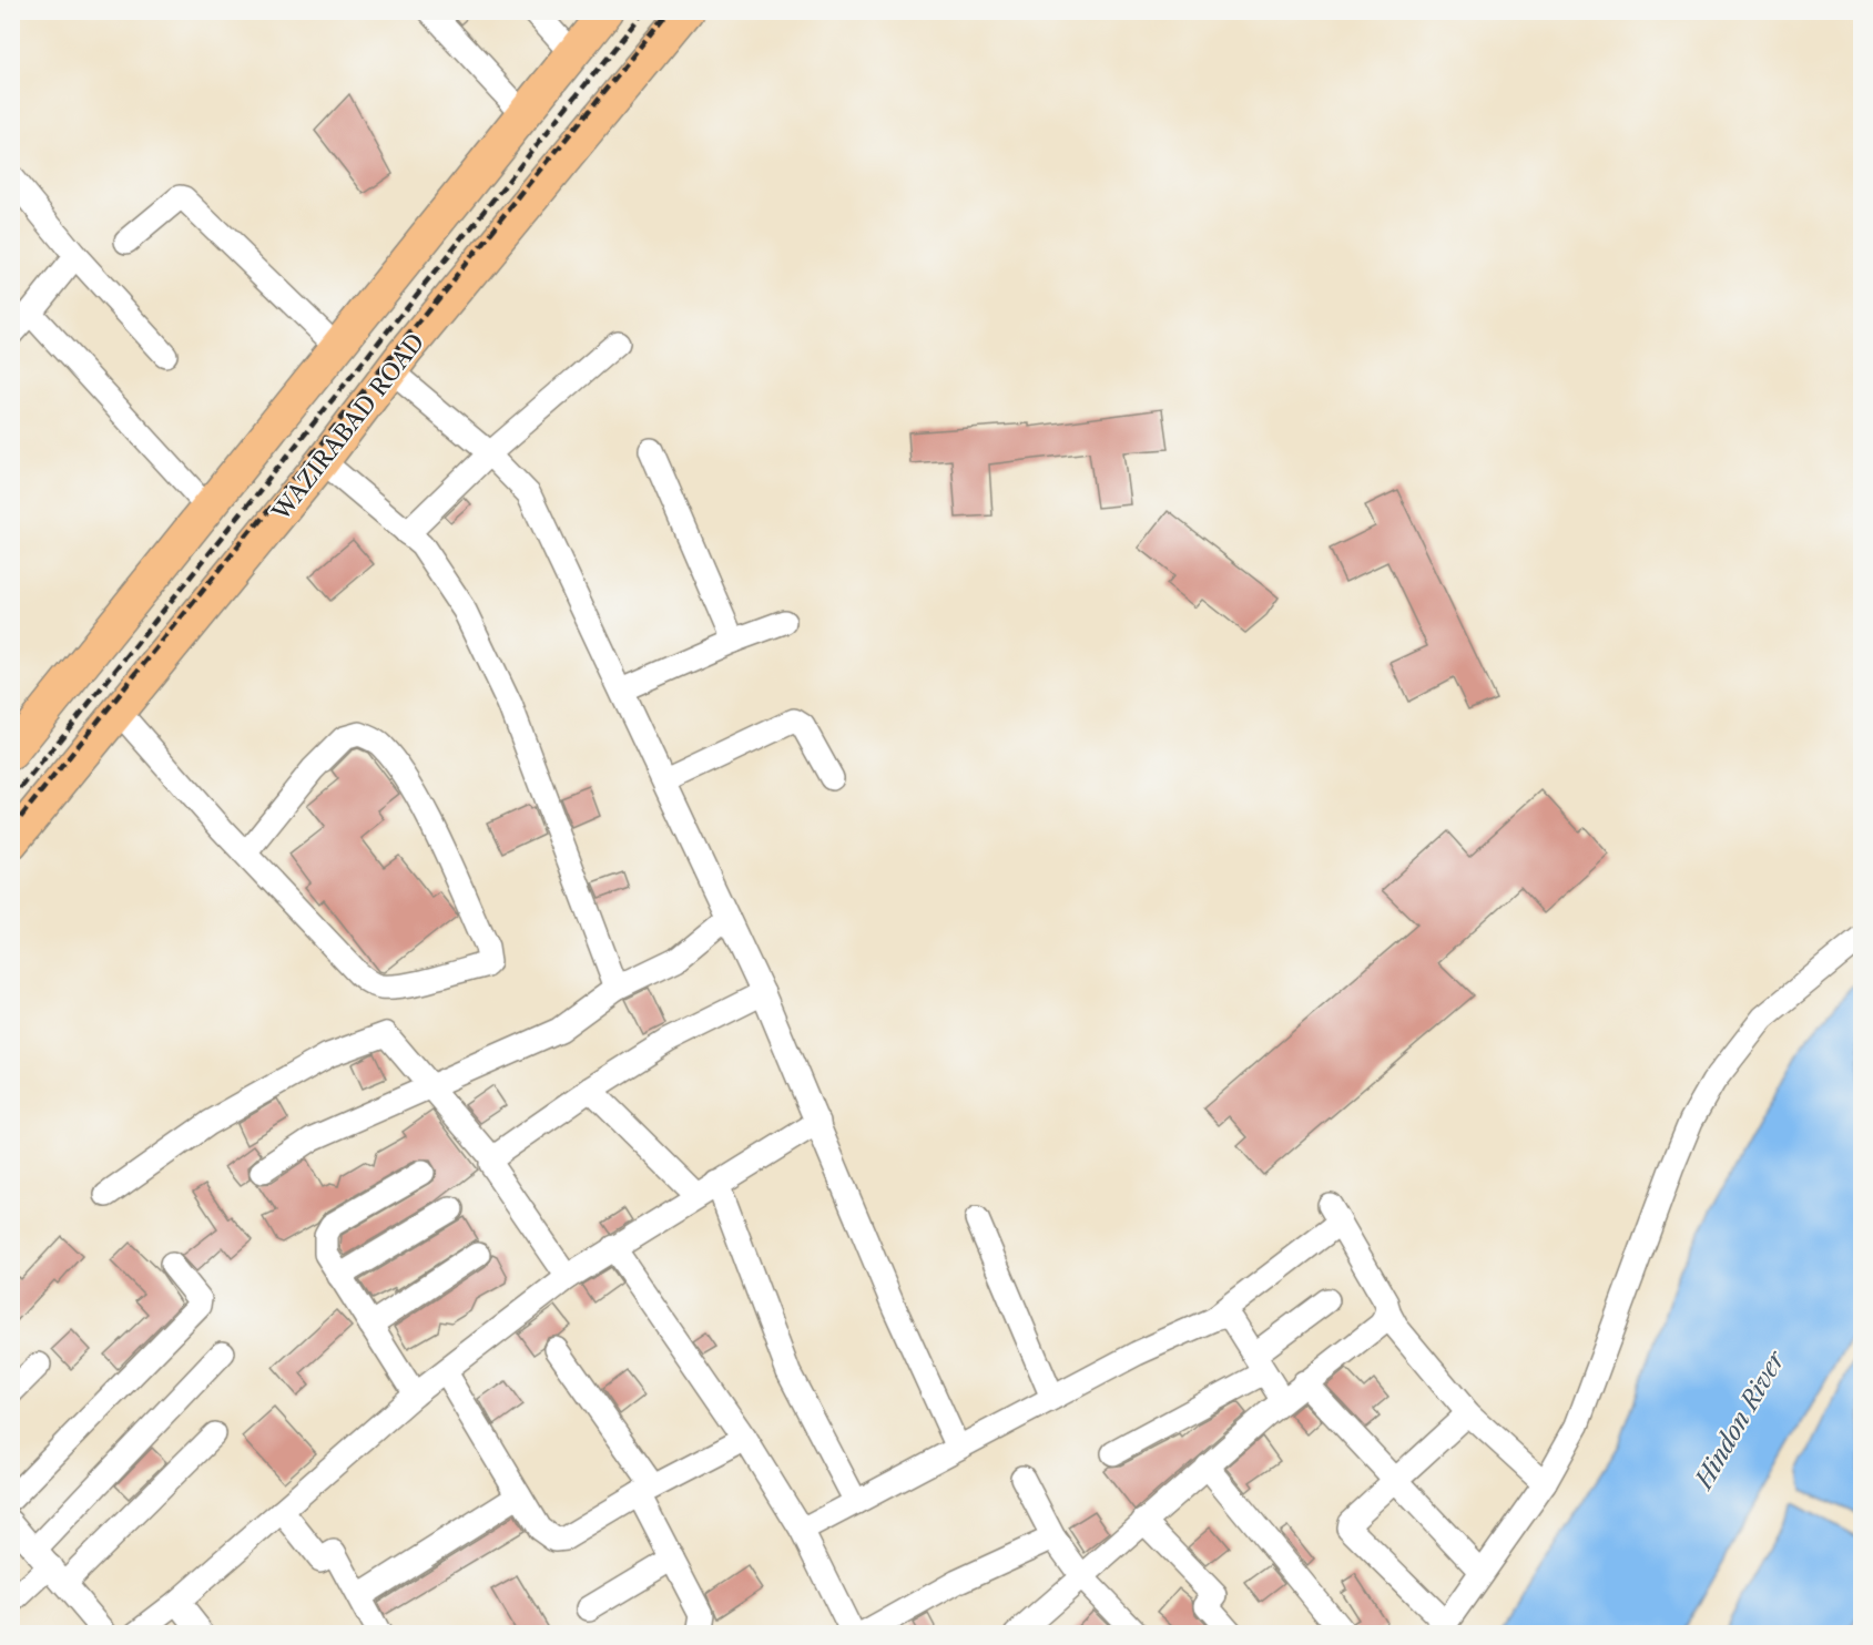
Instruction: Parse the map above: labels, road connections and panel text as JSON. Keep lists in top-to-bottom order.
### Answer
{
  "streets": {
    "highway": ["WAZIRABAD ROAD"]
  },
  "water": ["Hindon River"]
}
